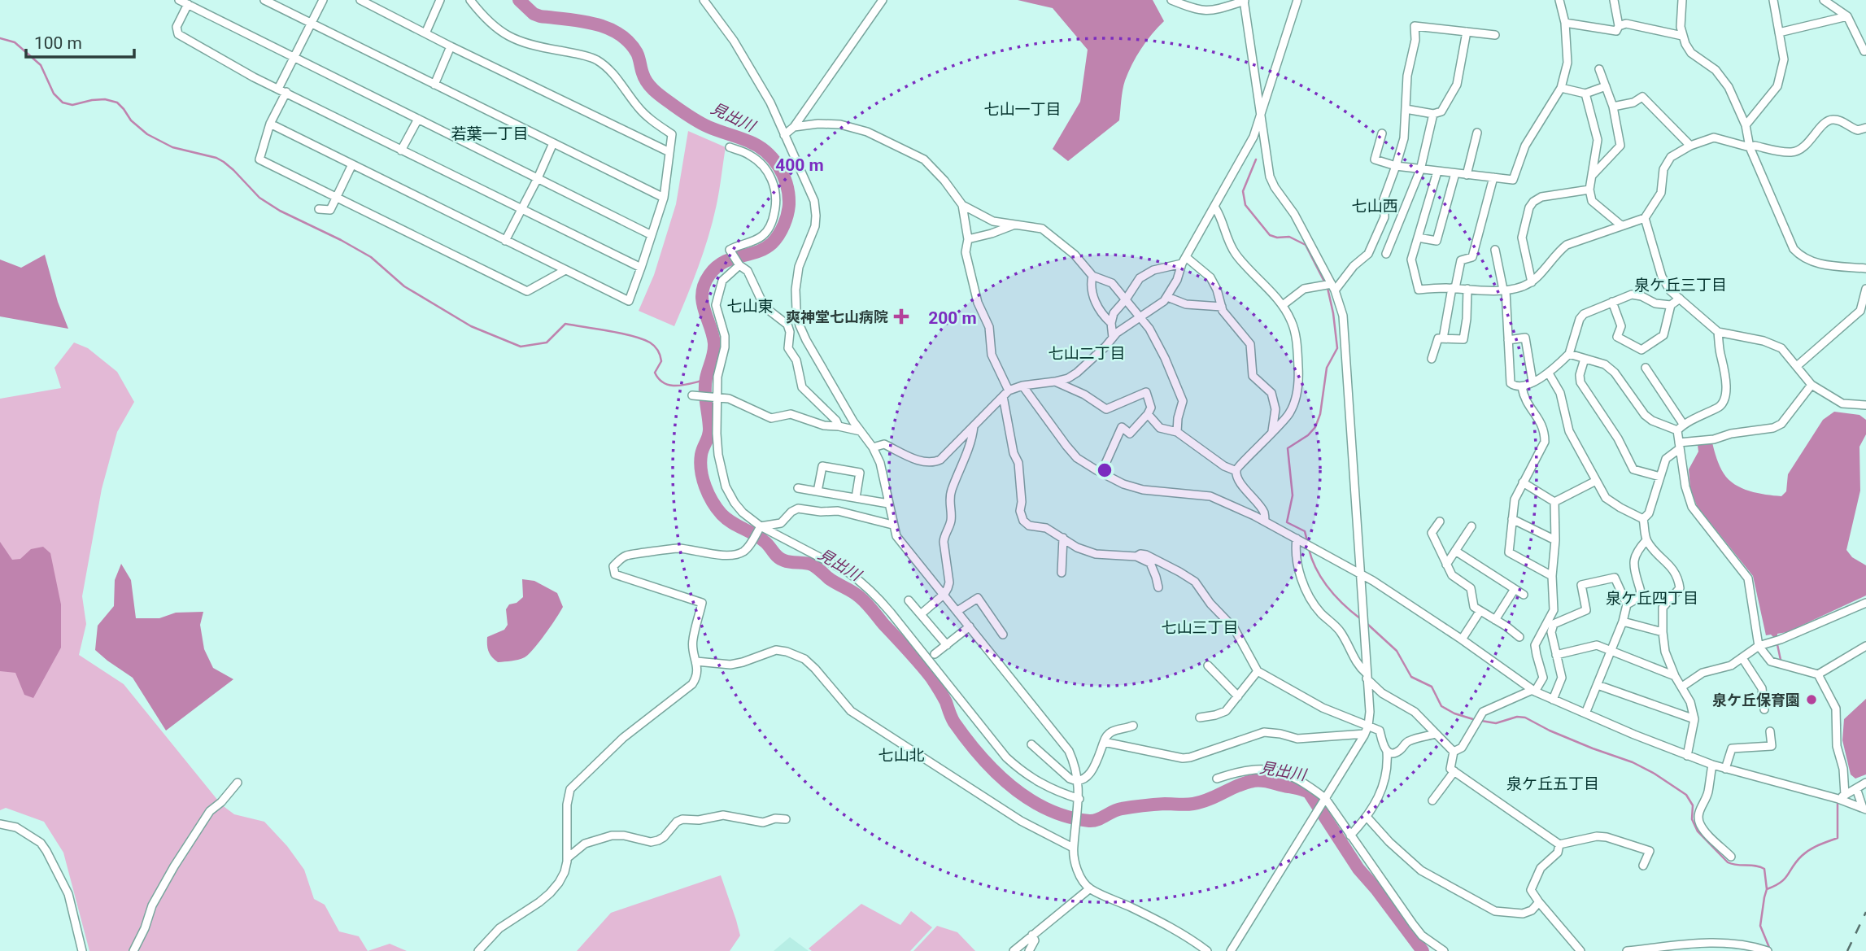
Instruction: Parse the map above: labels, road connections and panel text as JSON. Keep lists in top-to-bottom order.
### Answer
{
  "districts": [
    "七山一丁目",
    "若葉一丁目",
    "七山西",
    "泉ケ丘三丁目",
    "七山東",
    "七山二丁目",
    "泉ケ丘四丁目",
    "七山三丁目",
    "七山北",
    "泉ケ丘五丁目"
  ],
  "water": ["見出川"],
  "places": {
    "health": ["爽神堂七山病院"],
    "other": ["泉ケ丘保育園"]
  },
  "scale_bar": "100 m",
  "rings": ["400 m", "200 m"]
}
